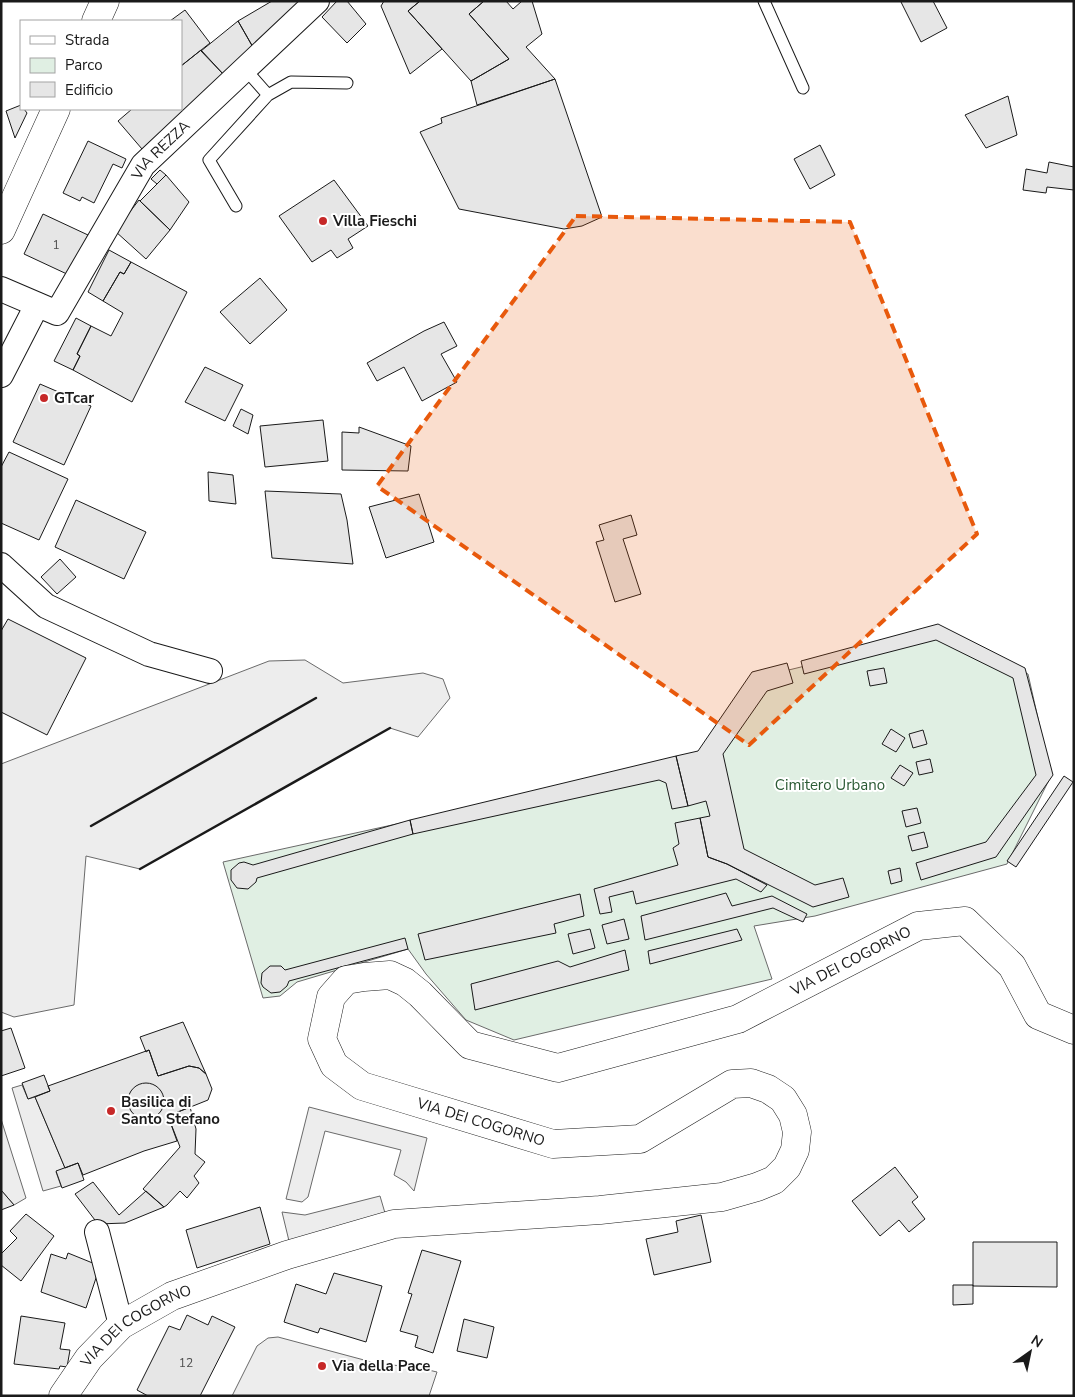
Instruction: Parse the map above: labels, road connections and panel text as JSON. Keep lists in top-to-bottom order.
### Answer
{
  "streets": {
    "street": ["VIA REZZA", "VIA DEI COGORNO"]
  },
  "parks": ["Cimitero Urbano"],
  "places": [
    "Villa Fieschi",
    "GTcar",
    "Basilica di Santo Stefano",
    "Via della Pace"
  ],
  "house_numbers": ["1", "12"],
  "legend": ["Strada", "Parco", "Edificio"],
  "north": "top right"
}
